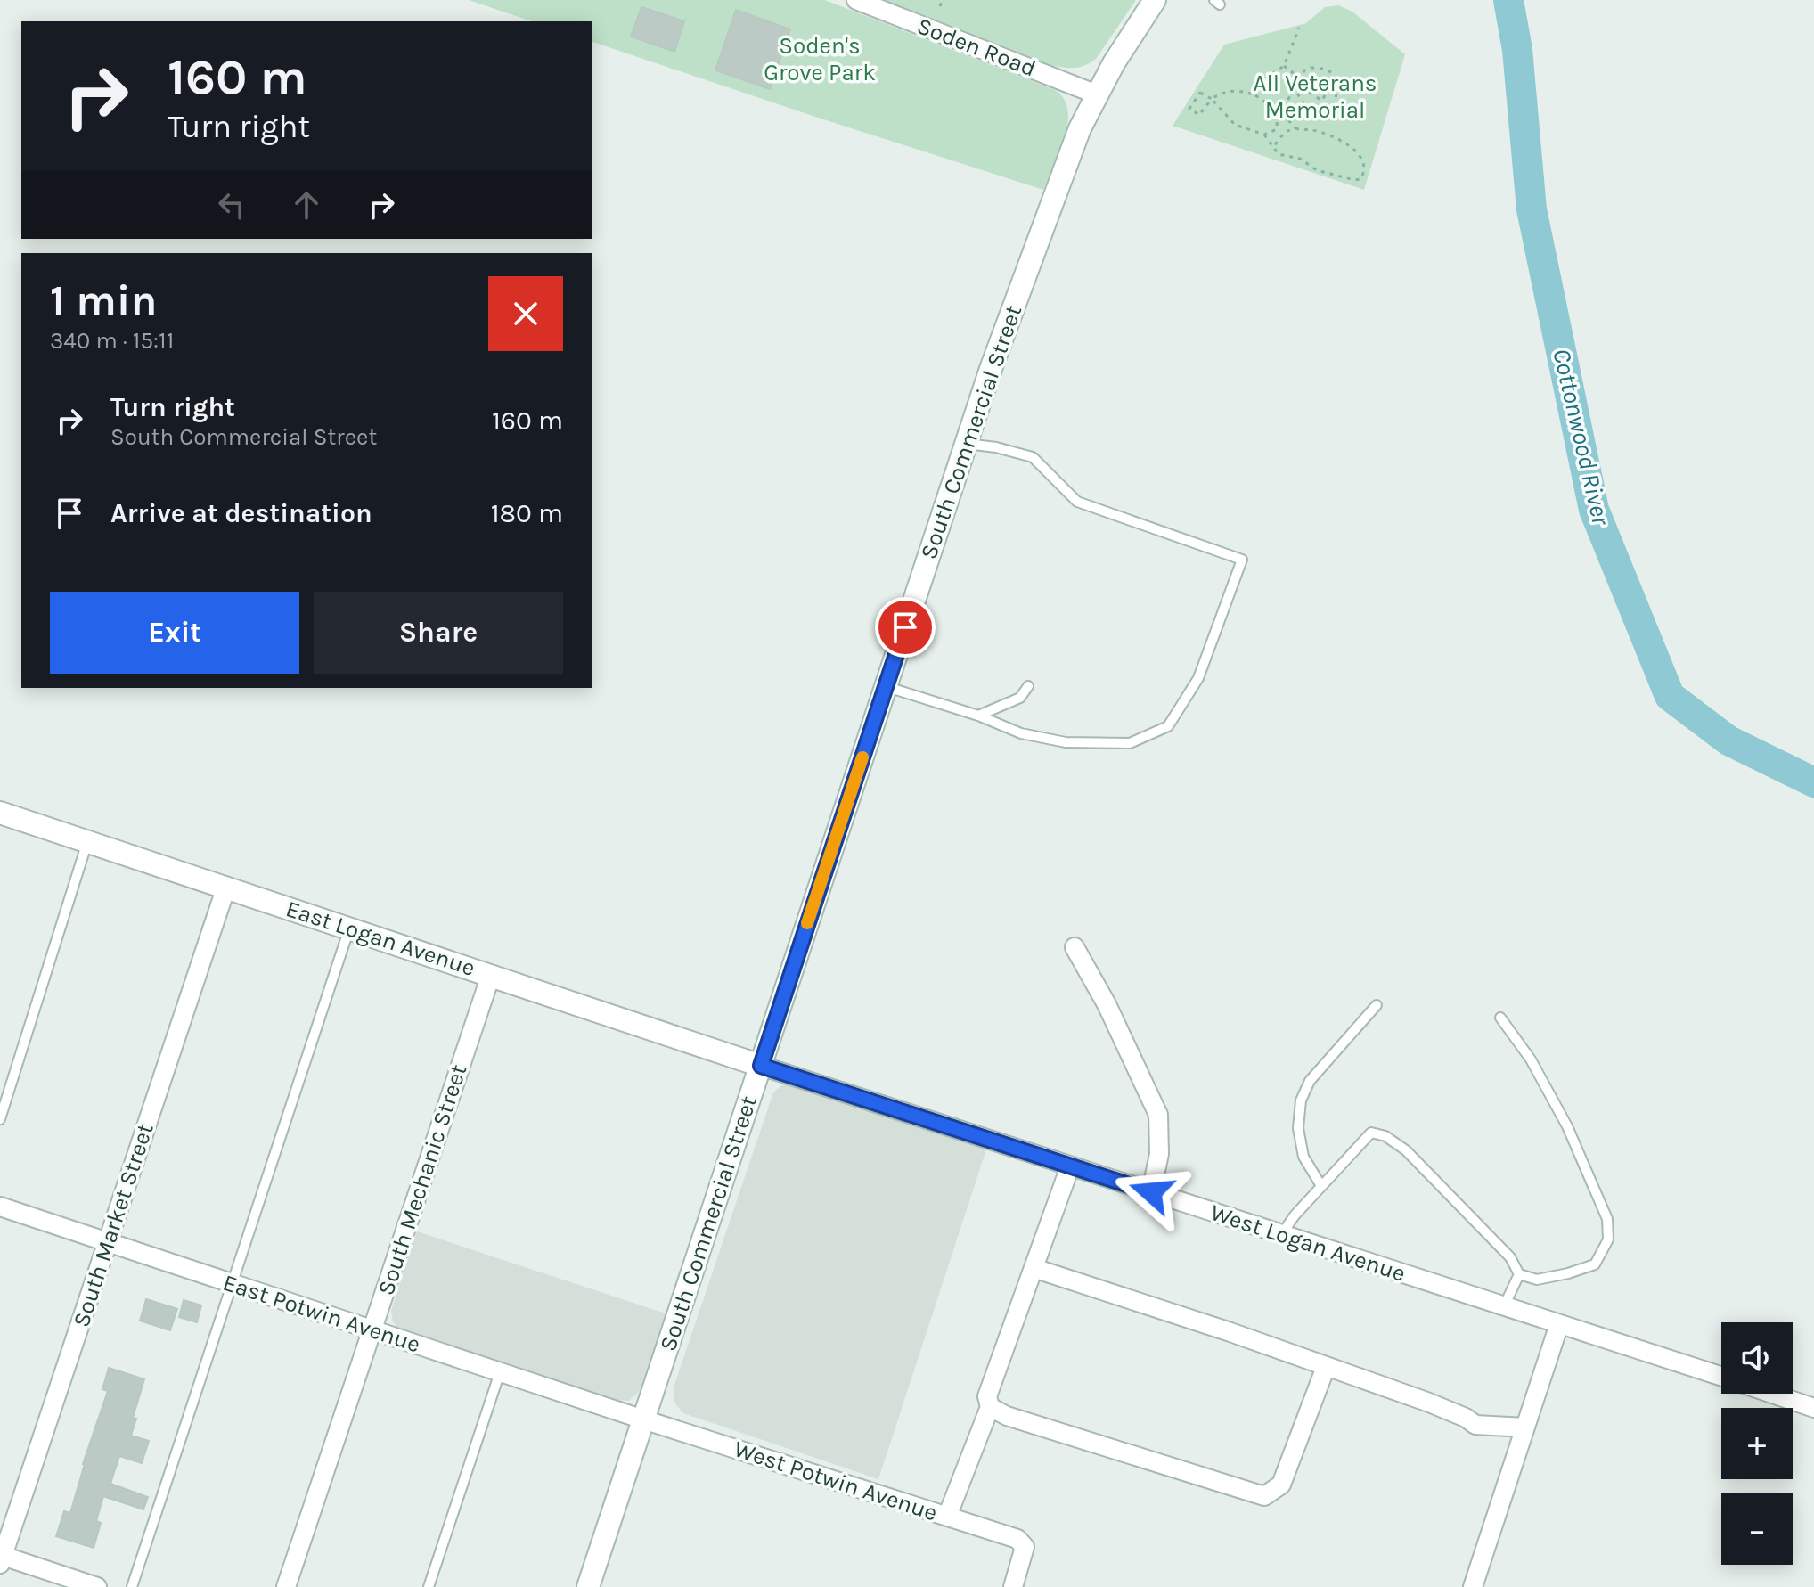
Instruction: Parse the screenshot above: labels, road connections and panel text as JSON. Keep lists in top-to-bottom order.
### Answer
{
  "streets": {
    "main road": ["South Commercial Street", "East Logan Avenue"],
    "street": [
      "Soden Road",
      "South Mechanic Street",
      "South Market Street",
      "West Logan Avenue",
      "East Potwin Avenue",
      "West Potwin Avenue"
    ]
  },
  "crossings": [
    ["Soden Road", "South Commercial Street"],
    ["South Commercial Street", "East Logan Avenue"],
    ["South Commercial Street", "West Logan Avenue"],
    ["South Commercial Street", "East Potwin Avenue"],
    ["South Commercial Street", "West Potwin Avenue"],
    ["East Logan Avenue", "South Mechanic Street"],
    ["East Logan Avenue", "South Market Street"],
    ["East Logan Avenue", "West Logan Avenue"],
    ["South Mechanic Street", "East Potwin Avenue"],
    ["South Market Street", "East Potwin Avenue"],
    ["East Potwin Avenue", "West Potwin Avenue"]
  ],
  "water": ["Cottonwood River"],
  "parks": ["Soden's Grove Park", "All Veterans Memorial"],
  "page": {
    "turn": ["160 m", "Turn right"],
    "heading": ["1 min", "340 m · 15:11"],
    "list": [
      {
        "name": "Turn right",
        "note": "South Commercial Street",
        "value": "160 m"
      },
      {
        "name": "Arrive at destination",
        "value": "180 m"
      }
    ],
    "buttons": ["Exit", "Share"],
    "map_buttons": ["+", "−"]
  }
}
